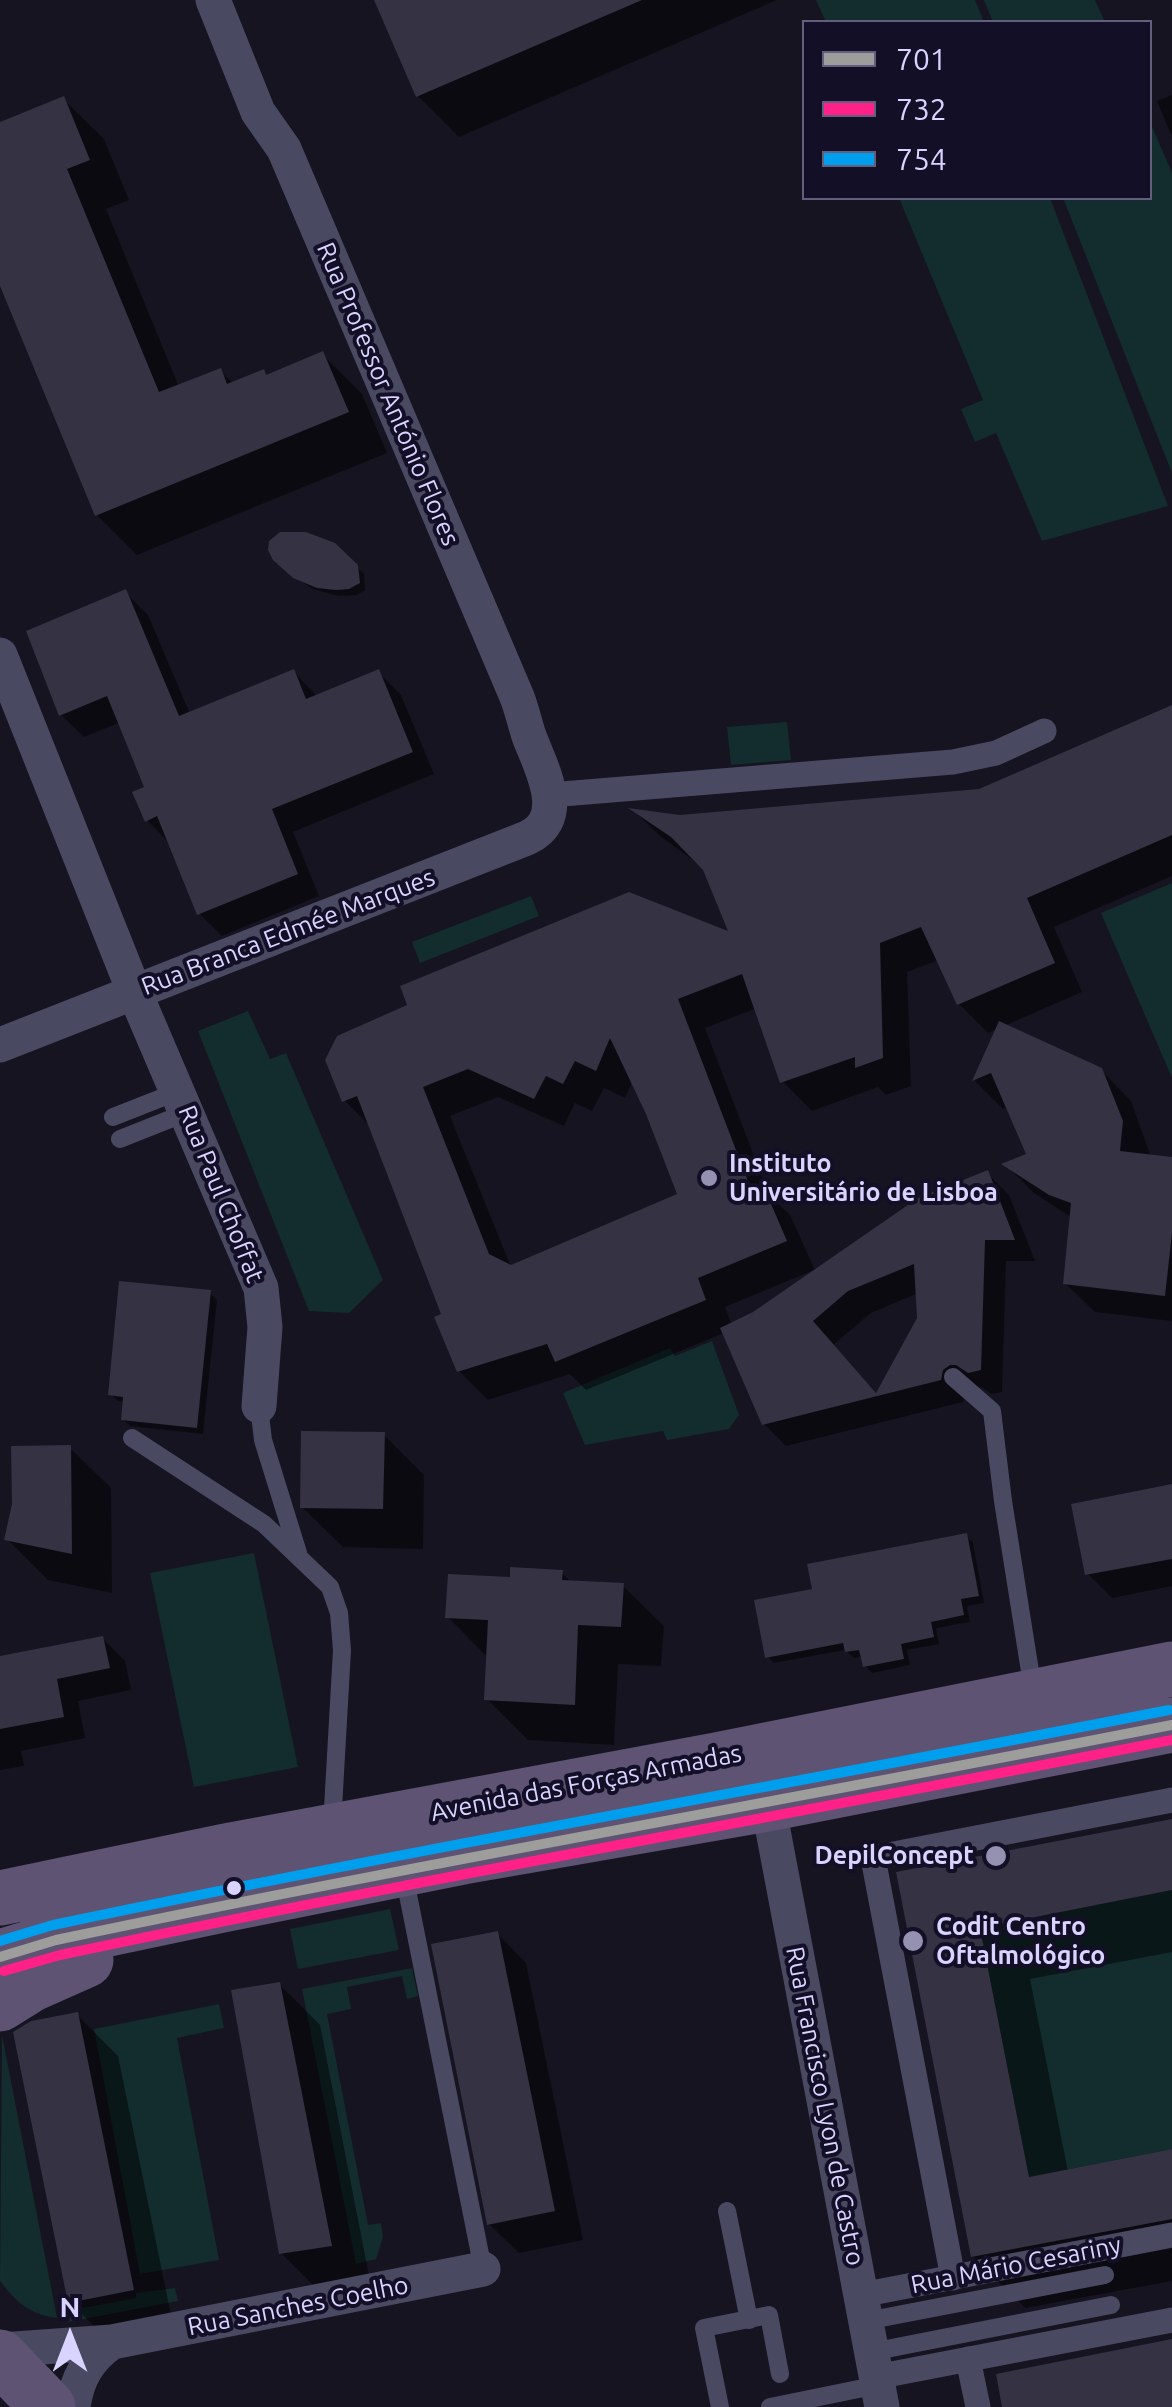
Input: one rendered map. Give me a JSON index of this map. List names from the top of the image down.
{
  "streets": {
    "main road": ["Avenida das Forças Armadas"],
    "street": [
      "Rua Professor António Flores",
      "Rua Branca Edmée Marques",
      "Rua Paul Choffat",
      "Rua Francisco Lyon de Castro",
      "Rua Mário Cesariny",
      "Rua Sanches Coelho"
    ]
  },
  "crossings": [
    ["Rua Professor António Flores", "Rua Branca Edmée Marques"],
    ["Rua Branca Edmée Marques", "Rua Paul Choffat"],
    ["Avenida das Forças Armadas", "Rua Francisco Lyon de Castro"],
    ["Rua Francisco Lyon de Castro", "Rua Mário Cesariny"]
  ],
  "places": ["Instituto Universitário de Lisboa", "DepilConcept", "Codit Centro Oftalmológico"],
  "lines": ["transit line 754", "transit line 701", "transit line 732"],
  "legend": ["701", "732", "754"],
  "north": "top"
}
